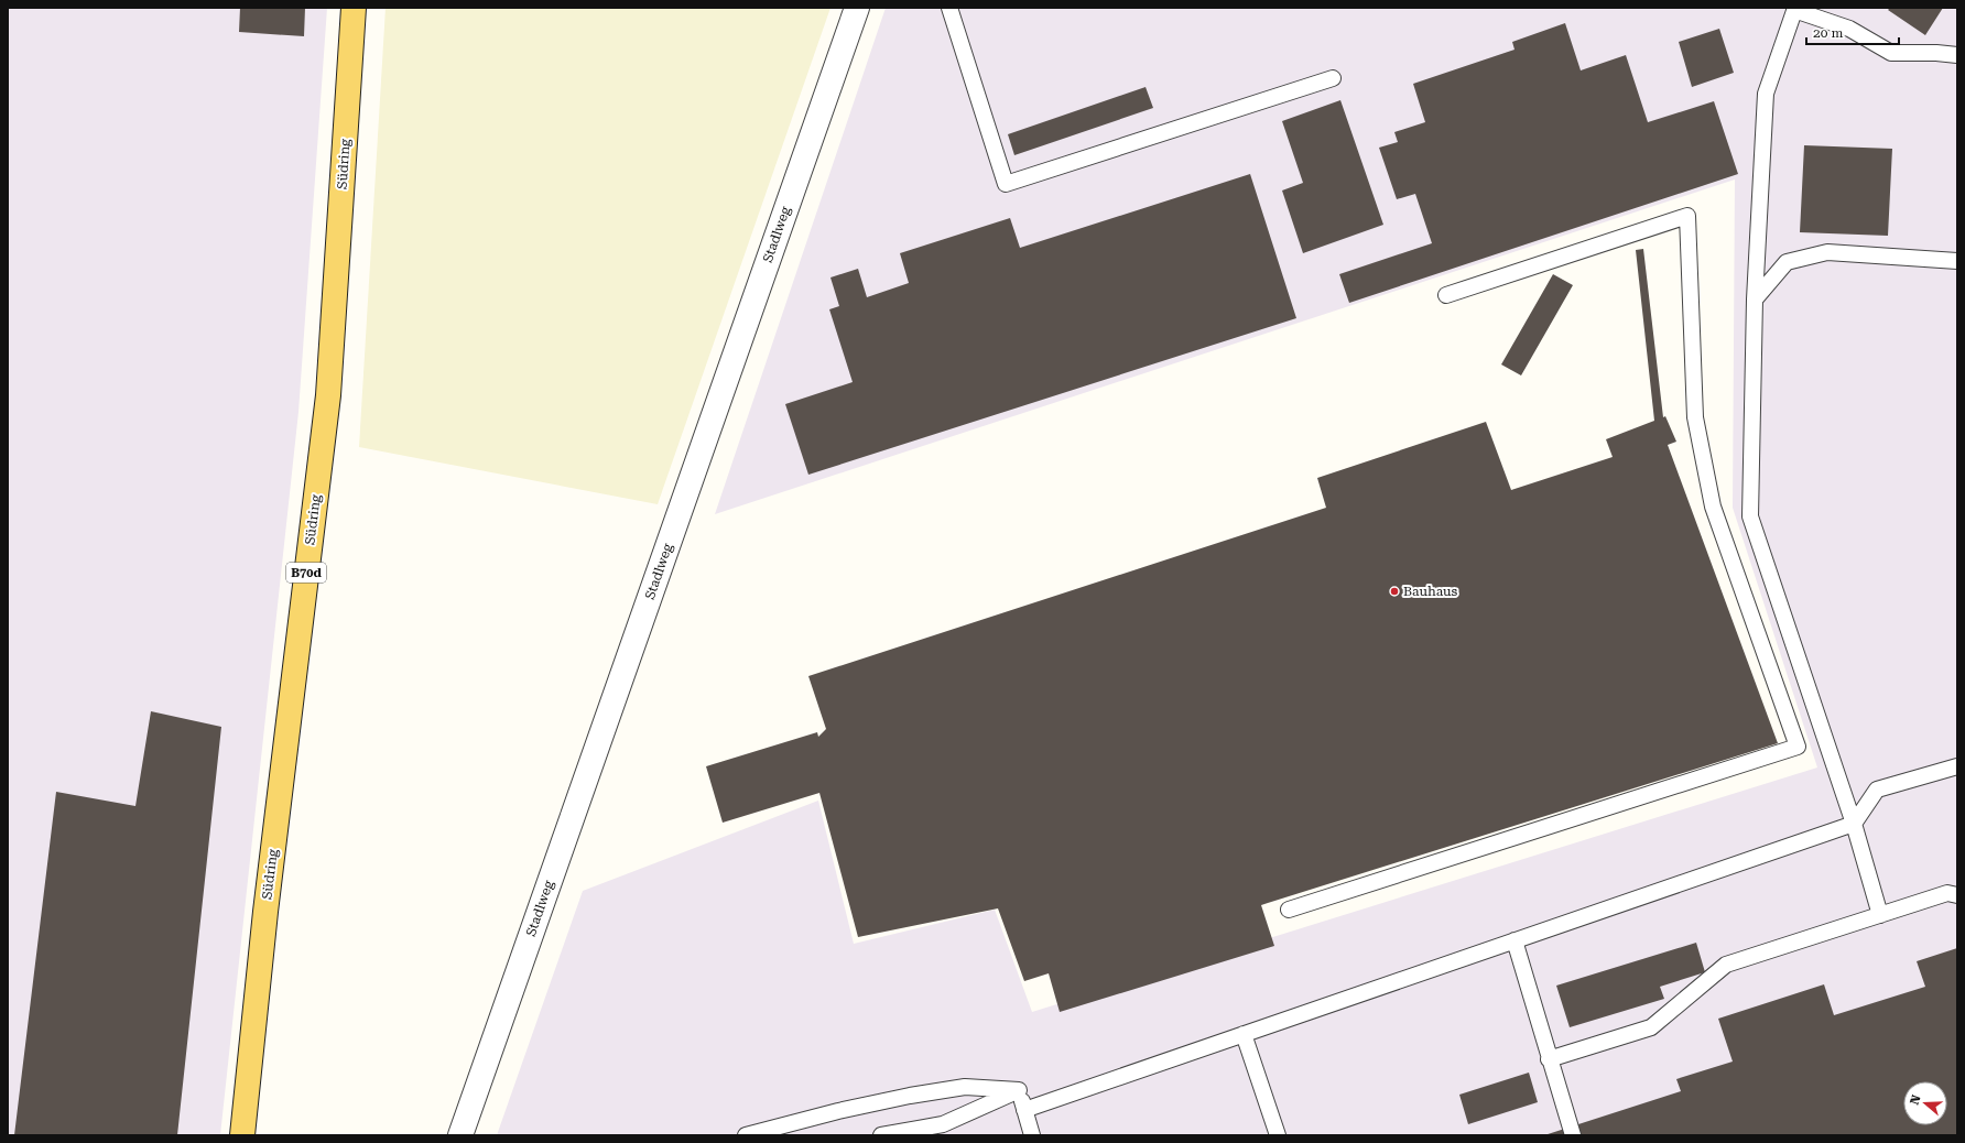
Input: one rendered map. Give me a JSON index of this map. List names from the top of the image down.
{
  "streets": {
    "main road": ["Südring", "B70d"],
    "street": ["Stadlweg"]
  },
  "places": ["Bauhaus"],
  "scale_bar": "20 m",
  "north": "left"
}
